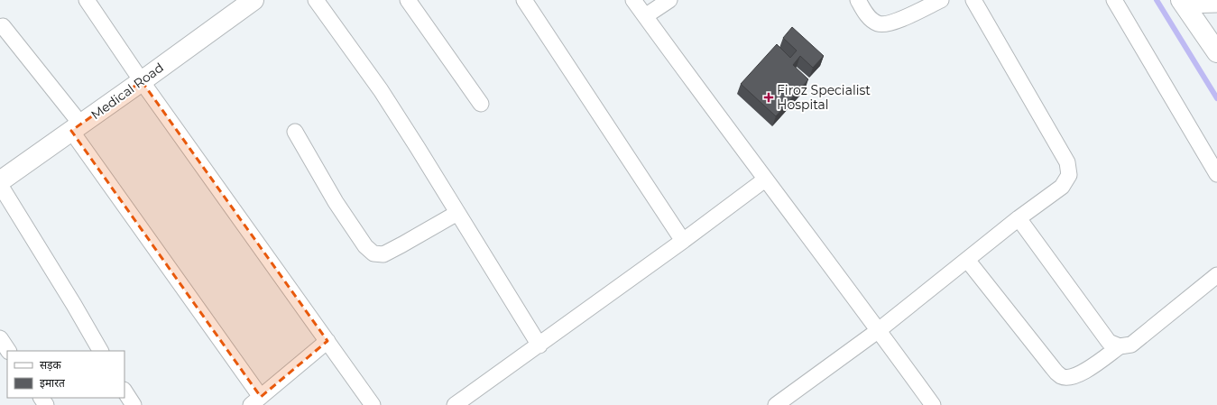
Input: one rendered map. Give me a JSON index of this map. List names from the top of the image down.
{
  "streets": {
    "street": ["Medical Road"]
  },
  "places": {
    "health": ["Firoz Specialist Hospital"]
  },
  "legend": ["सड़क", "इमारत"]
}
